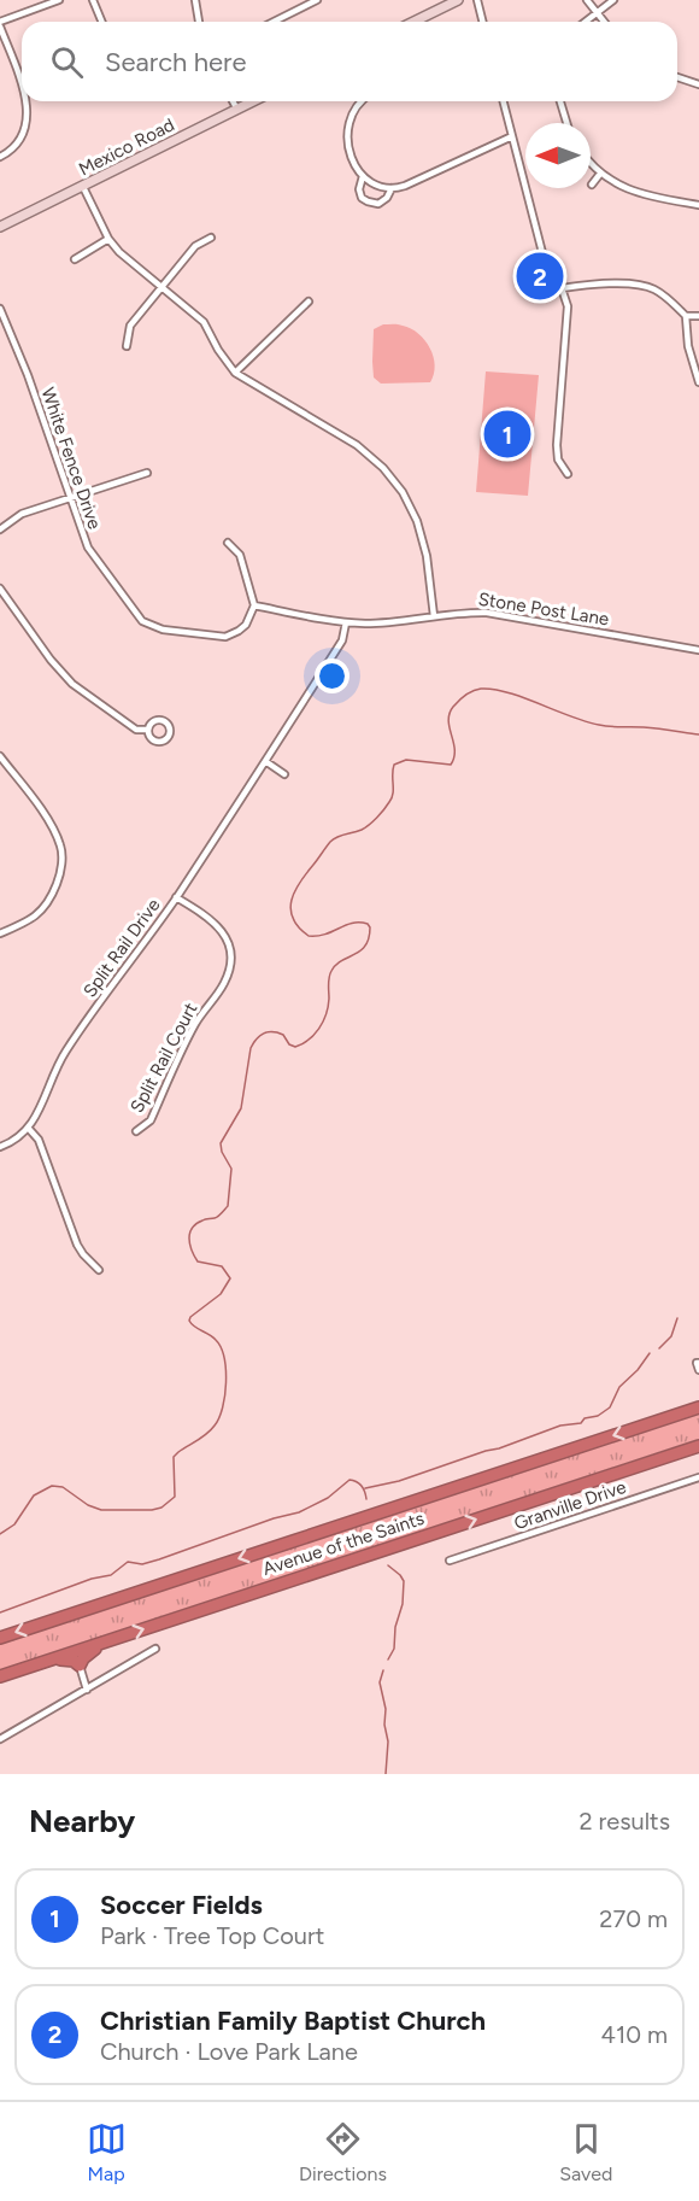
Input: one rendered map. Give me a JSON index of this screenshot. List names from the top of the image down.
{
  "streets": {
    "highway": ["Avenue of the Saints"],
    "street": [
      "Mexico Road",
      "White Fence Drive",
      "Stone Post Lane",
      "Split Rail Drive",
      "Split Rail Court",
      "Granville Drive"
    ]
  },
  "crossings": [
    ["White Fence Drive", "Stone Post Lane"],
    ["Stone Post Lane", "Split Rail Drive"],
    ["Split Rail Drive", "Split Rail Court"]
  ],
  "north": "left",
  "page": {
    "search": "Search here",
    "pins": ["2", "1"],
    "heading": ["Nearby", "2 results"],
    "list": [
      {
        "mark": "1",
        "name": "Soccer Fields",
        "note": "Park · Tree Top Court",
        "value": "270 m"
      },
      {
        "mark": "2",
        "name": "Christian Family Baptist Church",
        "note": "Church · Love Park Lane",
        "value": "410 m"
      }
    ],
    "nav": ["Map", "Directions", "Saved"]
  }
}
